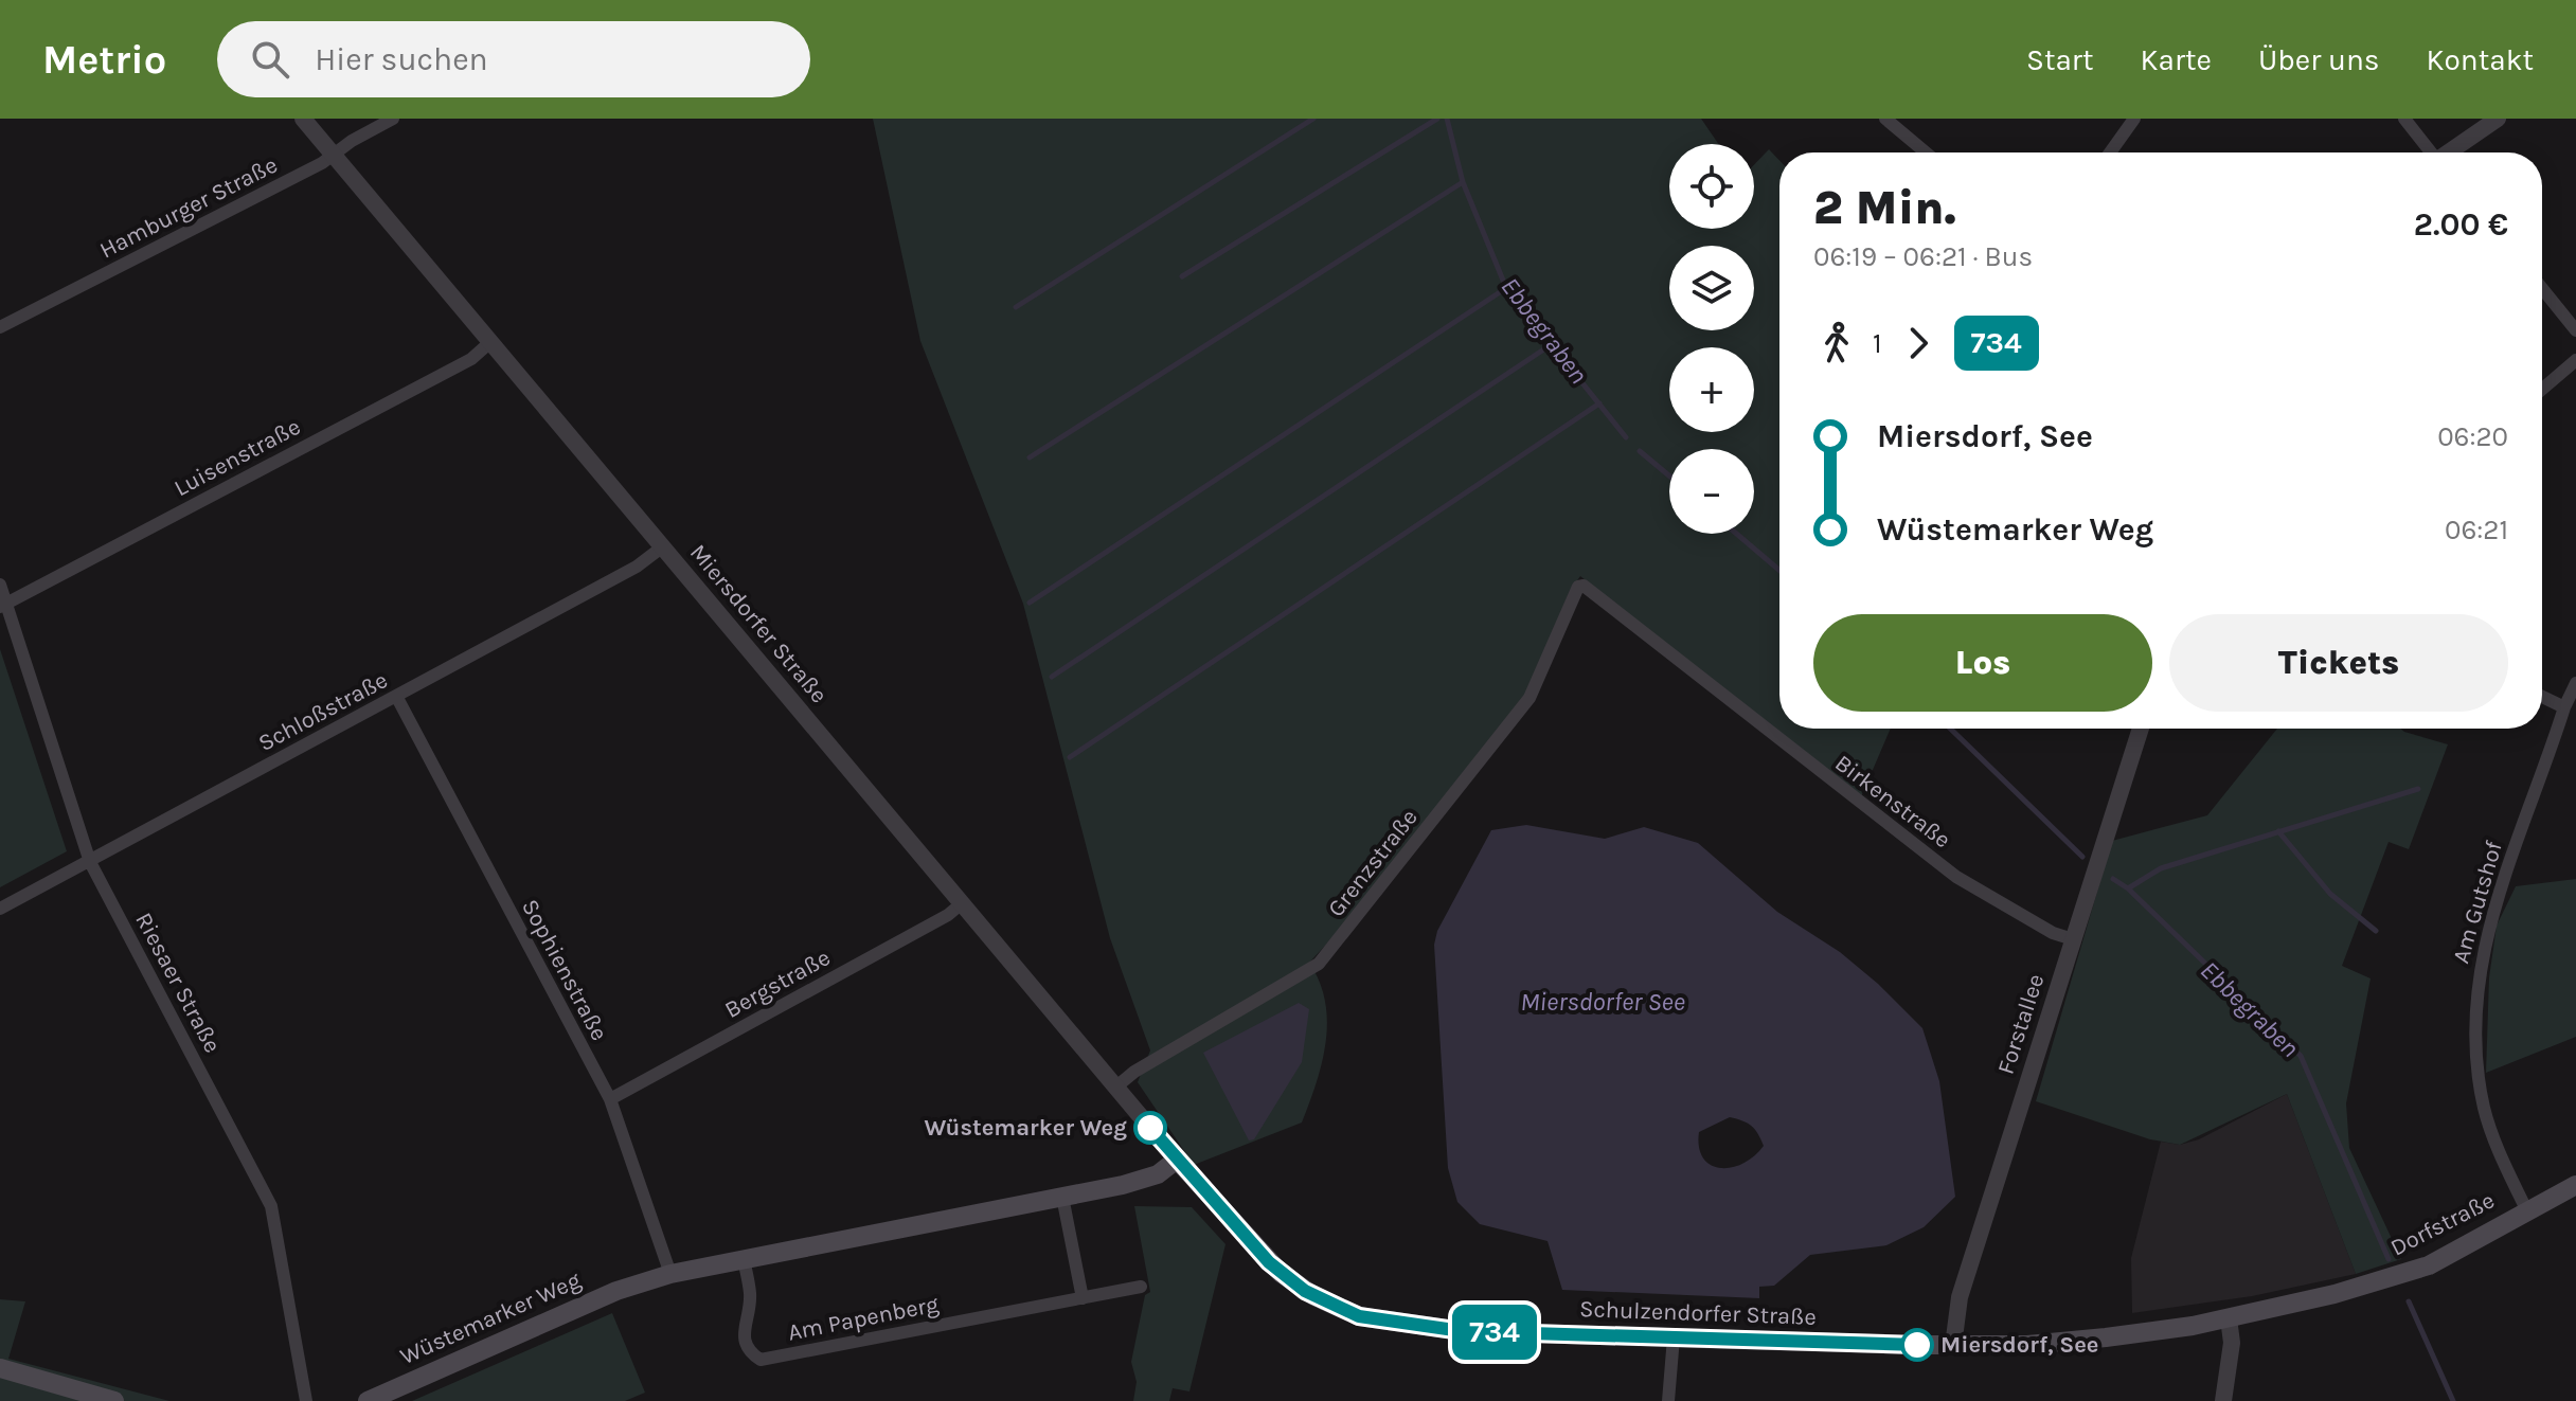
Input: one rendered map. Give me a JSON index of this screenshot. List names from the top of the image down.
{
  "streets": {
    "main road": ["Dorfstraße", "Schulzendorfer Straße", "Wüstemarker Weg"],
    "street": [
      "Hamburger Straße",
      "Luisenstraße",
      "Miersdorfer Straße",
      "Schloßstraße",
      "Birkenstraße",
      "Grenzstraße",
      "Am Gutshof",
      "Sophienstraße",
      "Riesaer Straße",
      "Bergstraße",
      "Forstallee",
      "Am Papenberg"
    ]
  },
  "crossings": [
    ["Hamburger Straße", "Miersdorfer Straße"],
    ["Luisenstraße", "Miersdorfer Straße"],
    ["Luisenstraße", "Riesaer Straße"],
    ["Miersdorfer Straße", "Schloßstraße"],
    ["Miersdorfer Straße", "Grenzstraße"],
    ["Miersdorfer Straße", "Bergstraße"],
    ["Miersdorfer Straße", "Schulzendorfer Straße"],
    ["Miersdorfer Straße", "Wüstemarker Weg"],
    ["Schloßstraße", "Sophienstraße"],
    ["Schloßstraße", "Riesaer Straße"],
    ["Birkenstraße", "Grenzstraße"],
    ["Birkenstraße", "Forstallee"],
    ["Am Gutshof", "Dorfstraße"],
    ["Sophienstraße", "Bergstraße"],
    ["Sophienstraße", "Wüstemarker Weg"],
    ["Forstallee", "Schulzendorfer Straße"],
    ["Dorfstraße", "Schulzendorfer Straße"],
    ["Schulzendorfer Straße", "Wüstemarker Weg"],
    ["Wüstemarker Weg", "Am Papenberg"]
  ],
  "water": ["Ebbegraben", "Miersdorfer See"],
  "places": ["Wüstemarker Weg", "Miersdorf, See"],
  "lines": ["bus line 734"],
  "page": {
    "header": "Metrio",
    "search": "Hier suchen",
    "nav": [
      "Start",
      "Karte",
      "Über uns",
      "Kontakt"
    ],
    "on_map": "734",
    "map_buttons": ["+", "−"],
    "heading": ["2 Min.", "06:19 – 06:21 · Bus", "2.00 €"],
    "legs": ["1", "734"],
    "list": [
      {
        "name": "Miersdorf, See",
        "value": "06:20"
      },
      {
        "name": "Wüstemarker Weg",
        "value": "06:21"
      }
    ],
    "buttons": ["Los", "Tickets"]
  }
}
